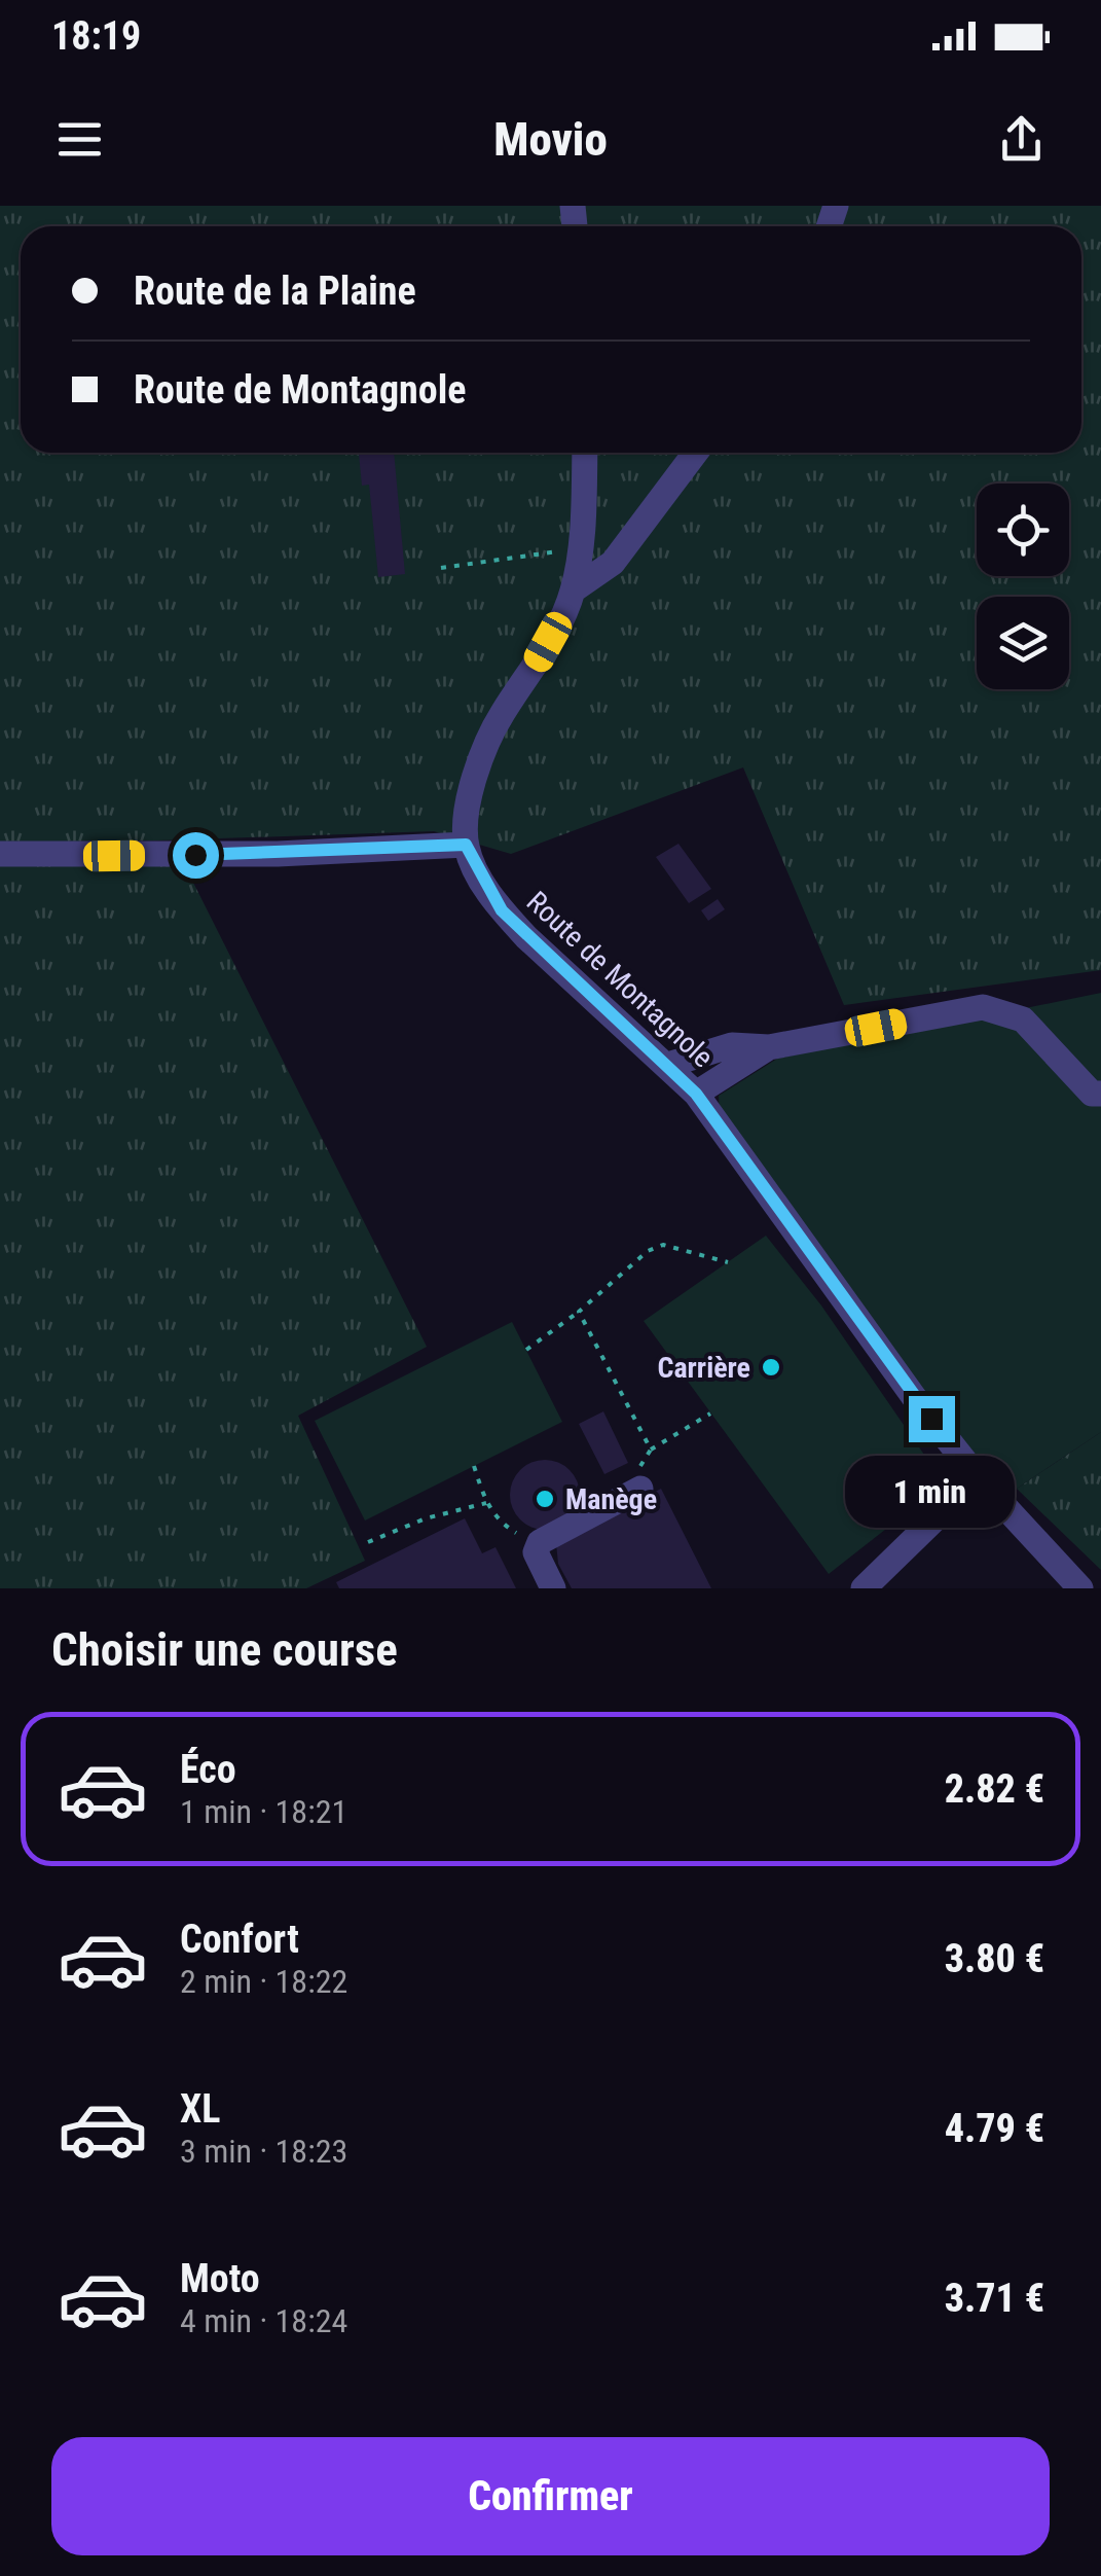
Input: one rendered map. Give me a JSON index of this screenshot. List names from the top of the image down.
{
  "streets": {
    "street": ["Route de Montagnole"]
  },
  "places": ["Carrière", "Manège"],
  "page": {
    "status": "18:19",
    "header": "Movio",
    "banner": ["Route de la Plaine", "Route de Montagnole"],
    "bubble": "1 min",
    "heading": "Choisir une course",
    "list": [
      {
        "name": "Éco",
        "note": "1 min · 18:21",
        "value": "2.82 €"
      },
      {
        "name": "Confort",
        "note": "2 min · 18:22",
        "value": "3.80 €"
      },
      {
        "name": "XL",
        "note": "3 min · 18:23",
        "value": "4.79 €"
      },
      {
        "name": "Moto",
        "note": "4 min · 18:24",
        "value": "3.71 €"
      }
    ],
    "buttons": "Confirmer"
  }
}
